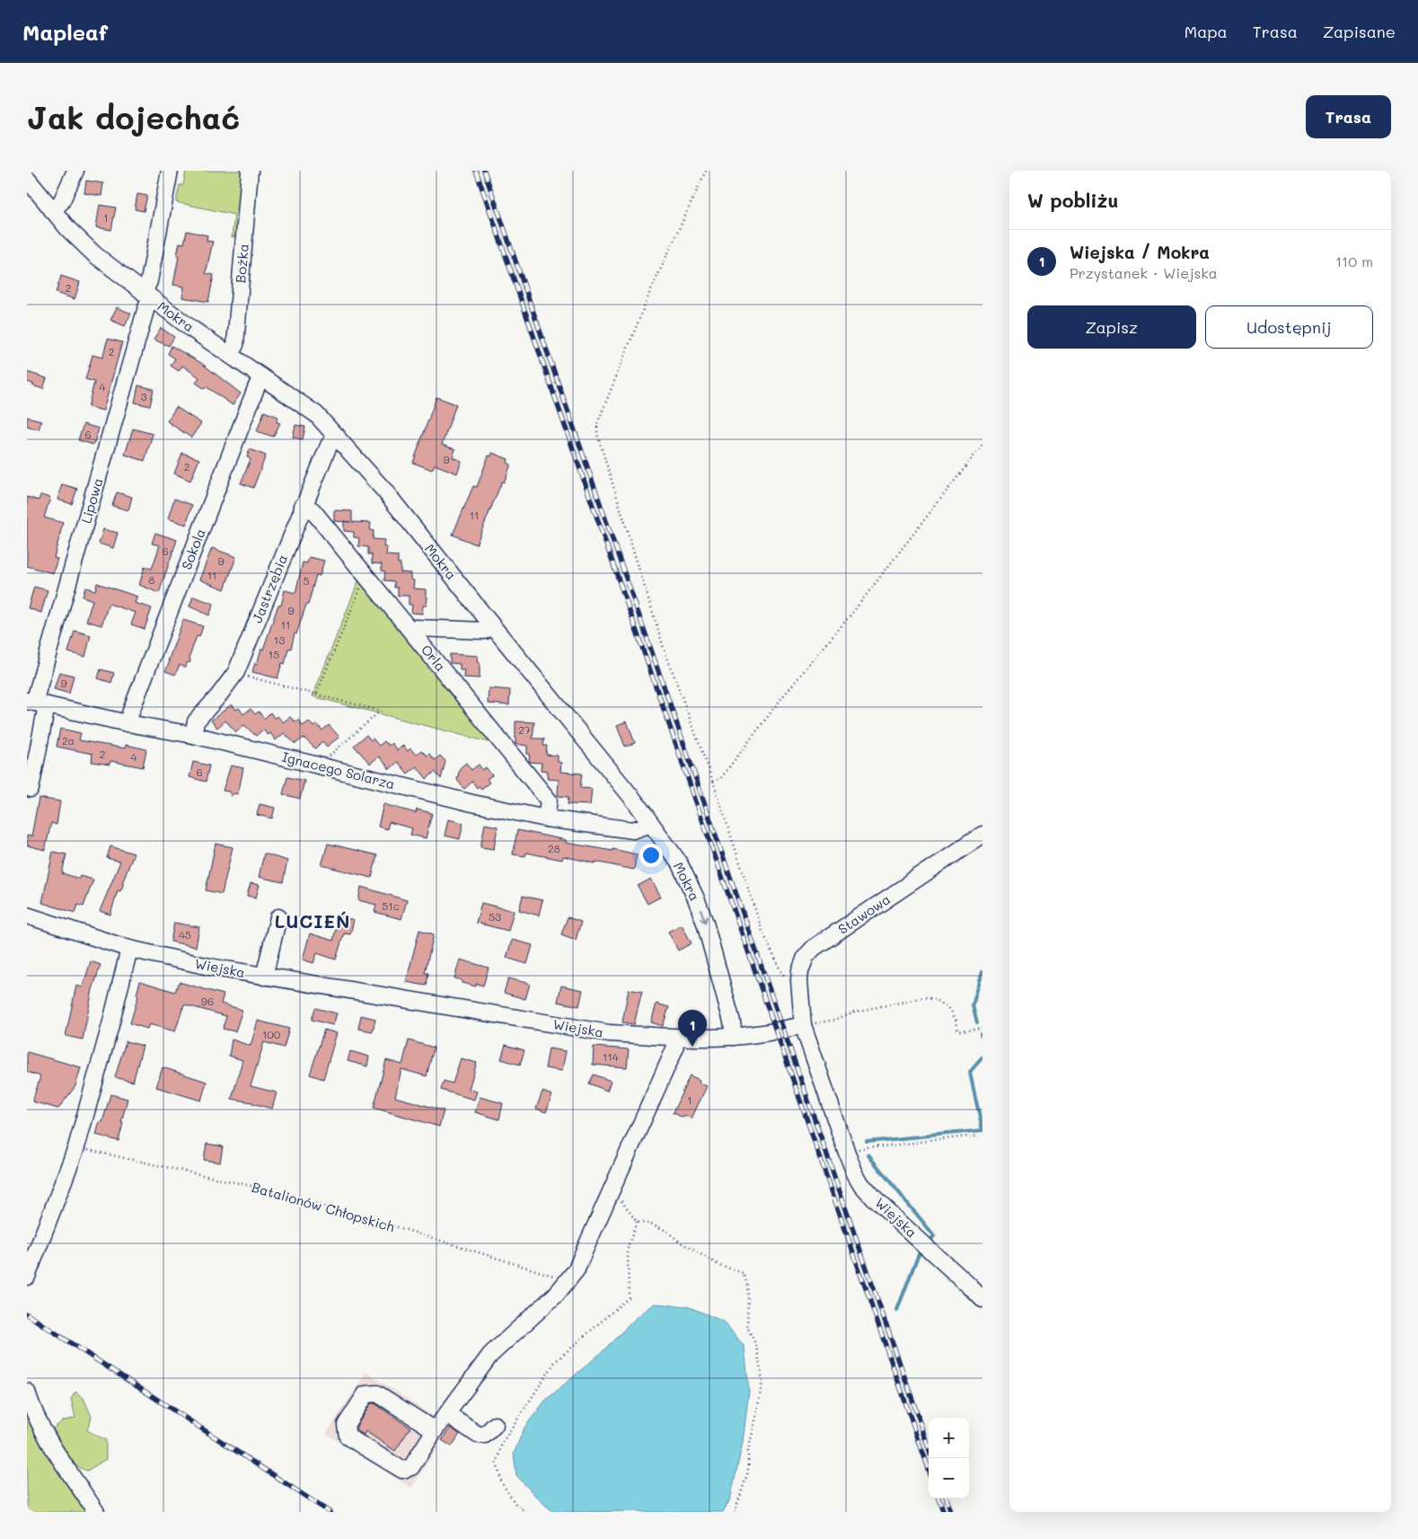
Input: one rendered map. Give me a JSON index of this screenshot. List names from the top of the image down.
{
  "streets": {
    "street": [
      "Bożka",
      "Mokra",
      "Lipowa",
      "Sokola",
      "Jastrzębia",
      "Orla",
      "Ignacego Solarza",
      "Stawowa",
      "Wiejska"
    ],
    "path": ["Batalionów Chłopskich"]
  },
  "crossings": [
    ["Bożka", "Mokra"],
    ["Mokra", "Lipowa"],
    ["Mokra", "Sokola"],
    ["Mokra", "Jastrzębia"],
    ["Mokra", "Ignacego Solarza"],
    ["Mokra", "Wiejska"],
    ["Lipowa", "Ignacego Solarza"],
    ["Sokola", "Ignacego Solarza"],
    ["Jastrzębia", "Orla"],
    ["Jastrzębia", "Ignacego Solarza"],
    ["Orla", "Ignacego Solarza"],
    ["Stawowa", "Wiejska"]
  ],
  "districts": ["LUCIEŃ"],
  "house_numbers": [
    "1",
    "2",
    "2",
    "4",
    "3",
    "6",
    "9",
    "2",
    "11",
    "6",
    "9",
    "11",
    "8",
    "5",
    "9",
    "11",
    "13",
    "15",
    "9",
    "27",
    "2a",
    "2",
    "4",
    "6",
    "28",
    "51c",
    "53",
    "45",
    "96",
    "100",
    "114",
    "1"
  ],
  "page": {
    "header": "Mapleaf",
    "nav": ["Mapa", "Trasa", "Zapisane"],
    "buttons": [
      "Trasa",
      ["Zapisz", "Udostępnij"]
    ],
    "title": "Jak dojechać",
    "heading": "W pobliżu",
    "list": [
      {
        "mark": "1",
        "name": "Wiejska / Mokra",
        "note": "Przystanek · Wiejska",
        "value": "110 m"
      }
    ],
    "pins": "1",
    "map_buttons": ["+", "−"]
  }
}
